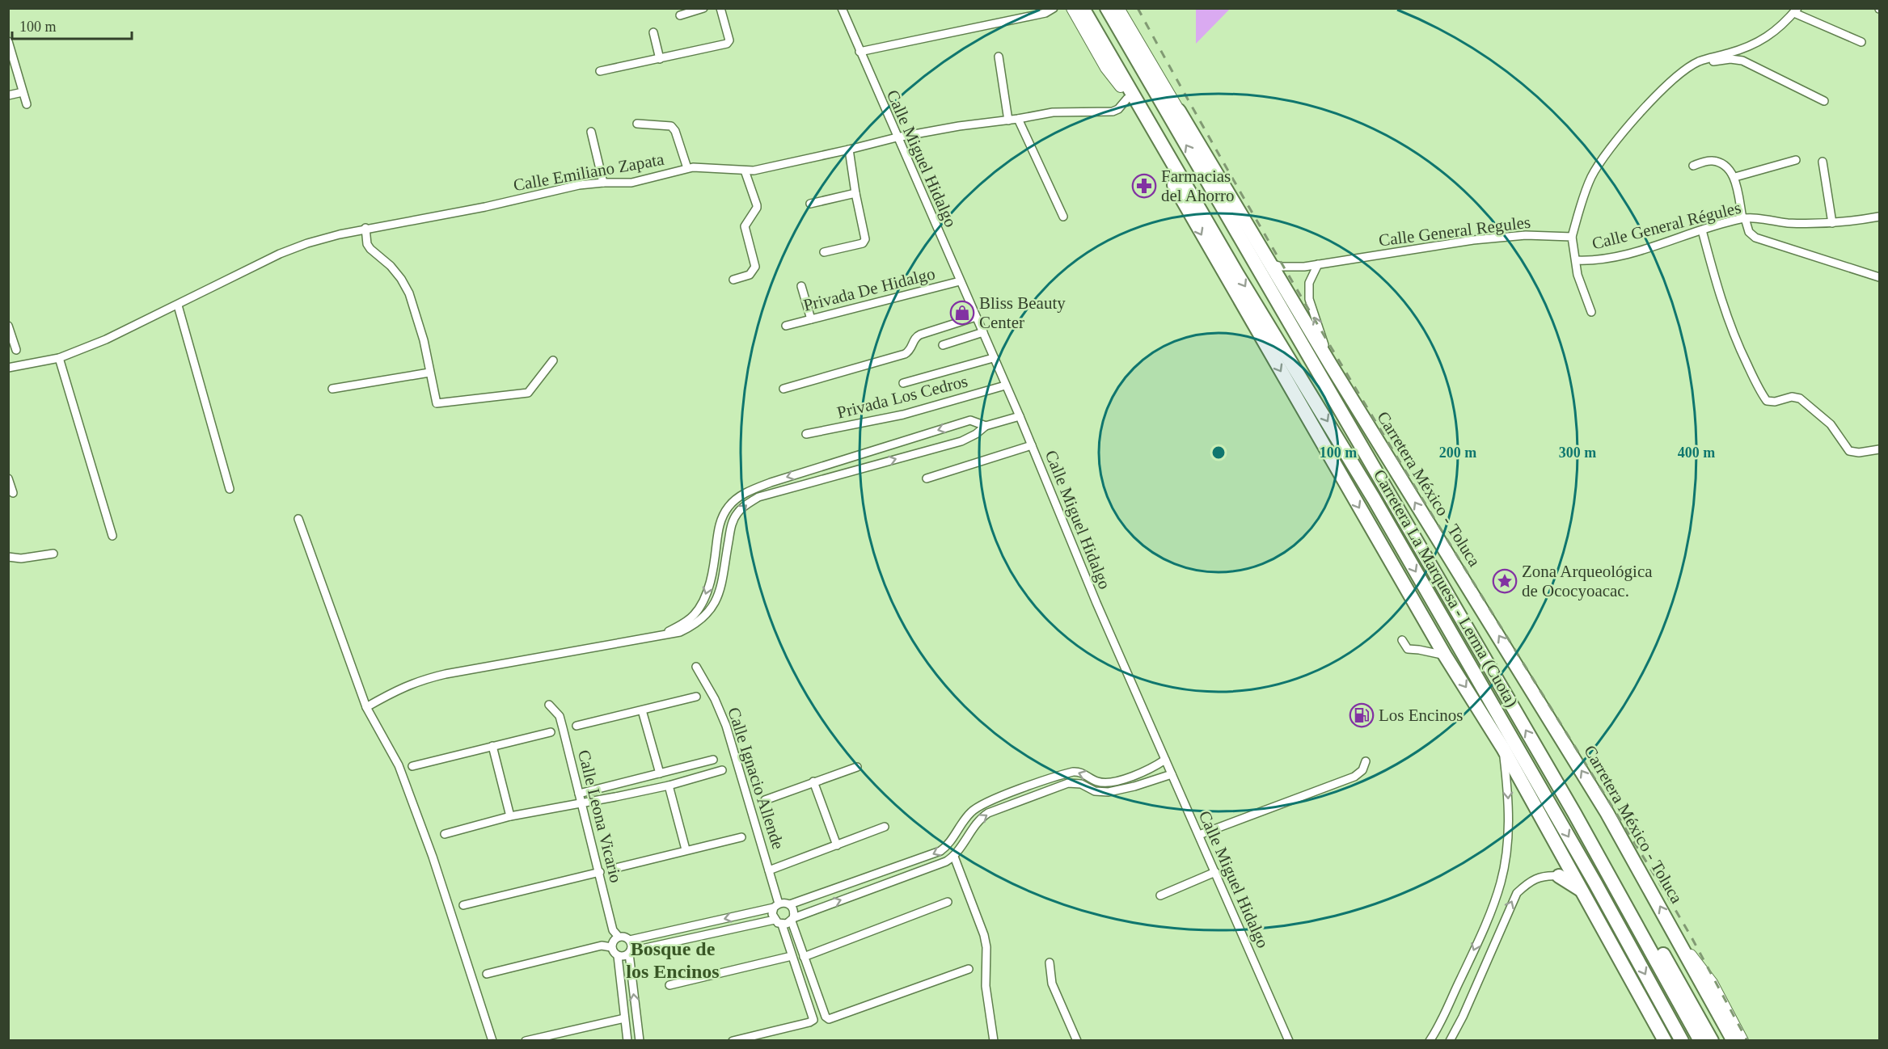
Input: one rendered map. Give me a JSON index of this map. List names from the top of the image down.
{
  "streets": {
    "highway": ["Carretera México - Toluca", "Carretera La Marquesa - Lerma (Cuota)"],
    "street": [
      "Calle Miguel Hidalgo",
      "Calle Emiliano Zapata",
      "Calle General Régules",
      "Calle General Regules",
      "Privada De Hidalgo",
      "Privada Los Cedros",
      "Calle Ignacio Allende",
      "Calle Leona Vicario"
    ]
  },
  "crossings": [
    ["Calle Miguel Hidalgo", "Calle Emiliano Zapata"],
    ["Calle Miguel Hidalgo", "Privada De Hidalgo"],
    ["Calle Miguel Hidalgo", "Privada Los Cedros"],
    ["Calle General Regules", "Carretera México - Toluca"]
  ],
  "one_way": ["Carretera México - Toluca"],
  "districts": ["Bosque de los Encinos"],
  "places": {
    "pharmacy": ["Farmacias del Ahorro"],
    "shop": ["Bliss Beauty Center"],
    "place": ["Zona Arqueológica de Ococyoacac."],
    "fuel station": ["Los Encinos"]
  },
  "scale_bar": "100 m",
  "rings": [
    "100 m",
    "200 m",
    "300 m",
    "400 m"
  ]
}
